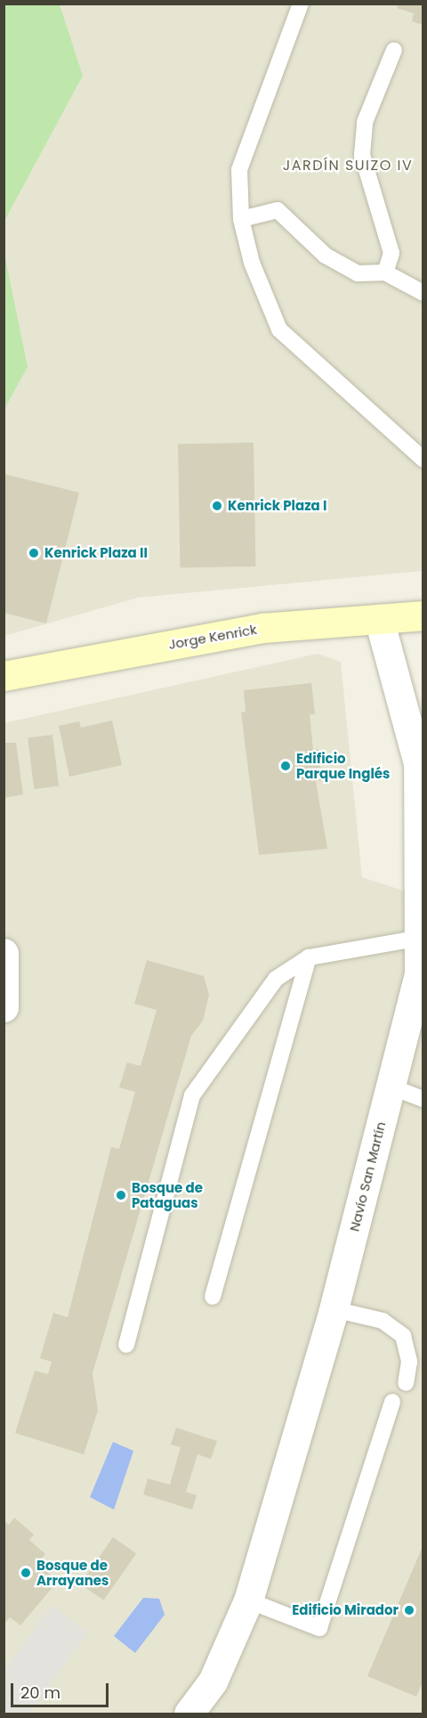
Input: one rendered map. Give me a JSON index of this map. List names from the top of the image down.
{
  "streets": {
    "main road": ["Jorge Kenrick"],
    "street": ["Navío San Martín"]
  },
  "crossings": [
    ["Jorge Kenrick", "Navío San Martín"]
  ],
  "districts": ["JARDÍN SUIZO IV"],
  "places": [
    "Kenrick Plaza I",
    "Kenrick Plaza II",
    "Edificio Parque Inglés",
    "Bosque de Pataguas",
    "Bosque de Arrayanes",
    "Edificio Mirador"
  ],
  "scale_bar": "20 m"
}
